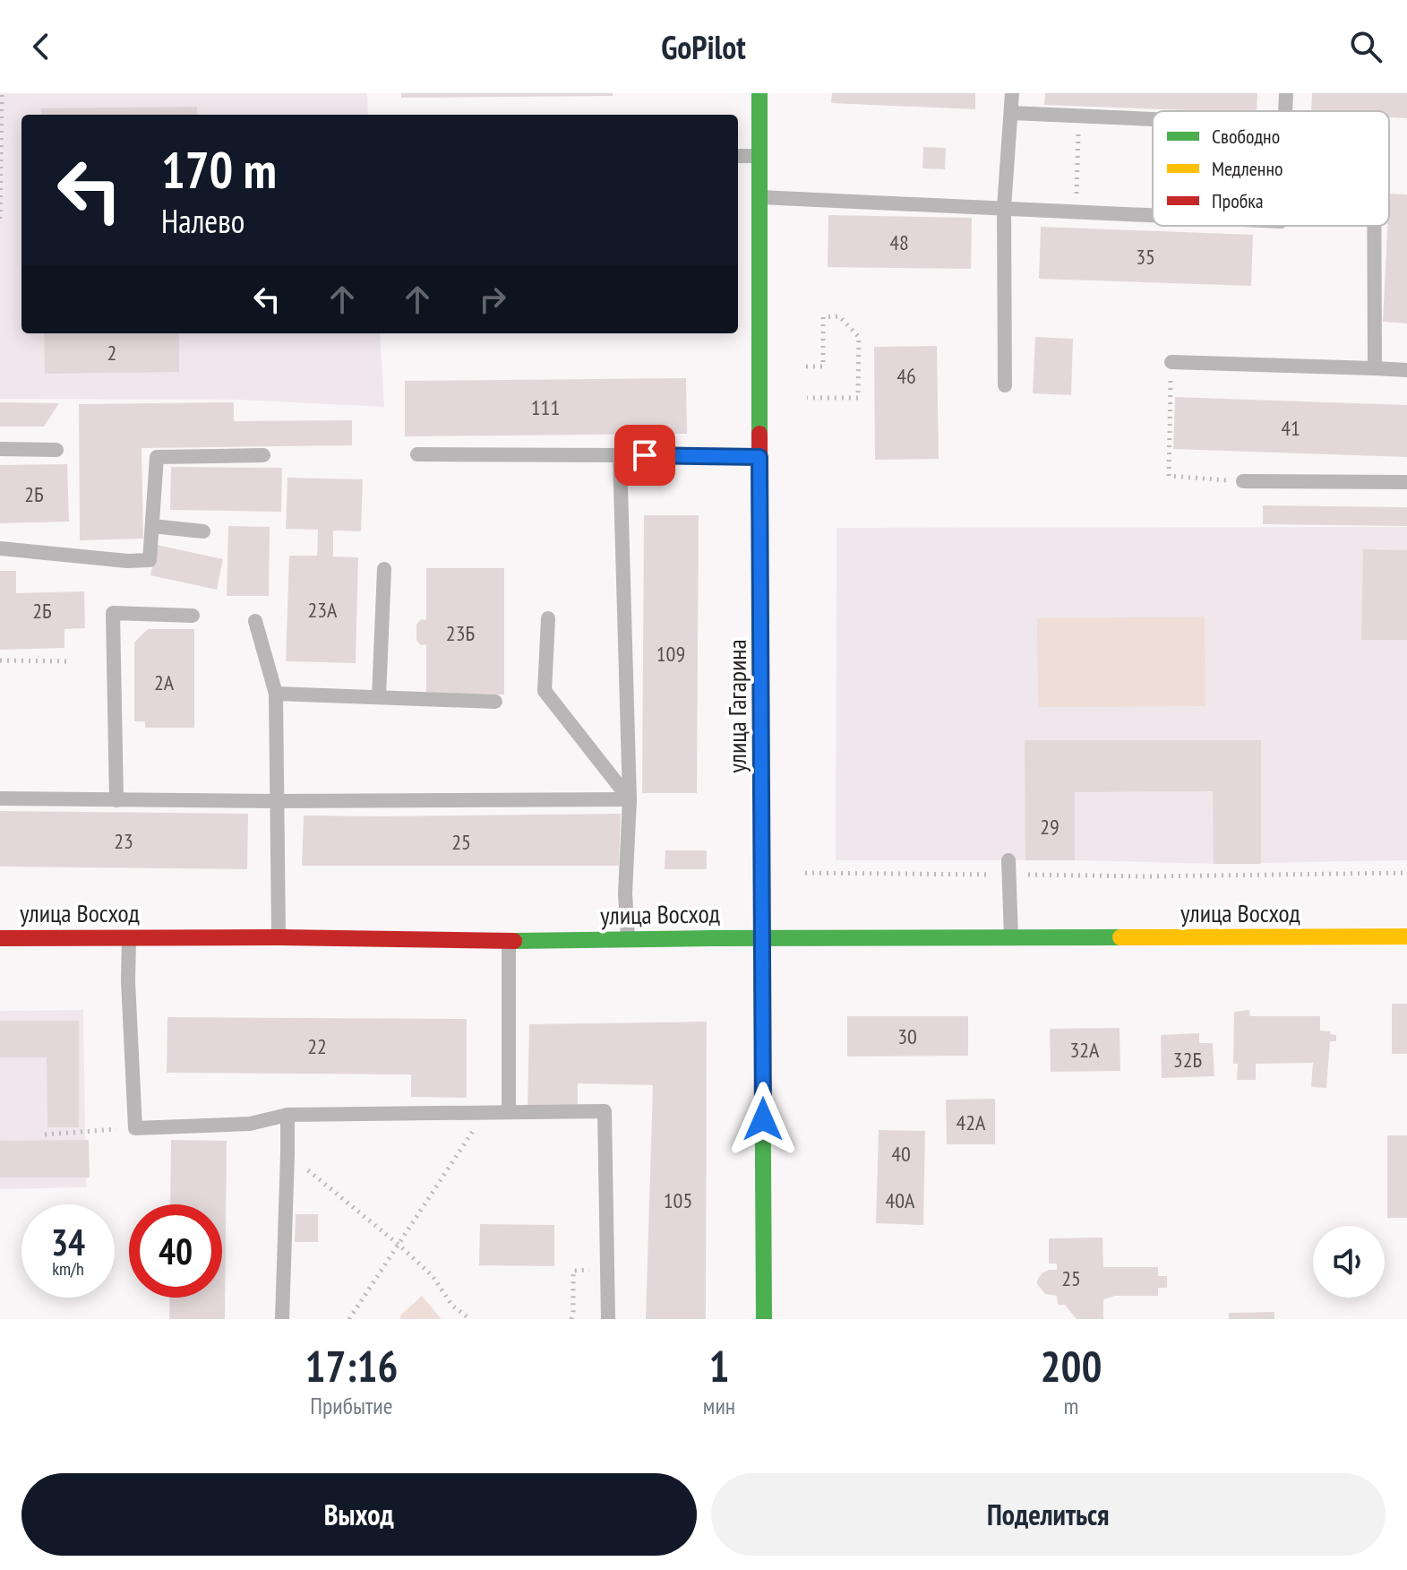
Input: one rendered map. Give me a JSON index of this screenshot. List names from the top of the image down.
{
  "streets": {
    "street": ["улица Гагарина", "улица Восход"]
  },
  "crossings": [
    ["улица Гагарина", "улица Восход"]
  ],
  "house_numbers": [
    "48",
    "35",
    "2",
    "46",
    "111",
    "41",
    "2Б",
    "23А",
    "2Б",
    "23Б",
    "109",
    "2А",
    "29",
    "23",
    "25",
    "30",
    "22",
    "32А",
    "32Б",
    "42А",
    "40",
    "105",
    "40А",
    "25"
  ],
  "legend": ["Свободно", "Медленно", "Пробка"],
  "page": {
    "header": "GoPilot",
    "turn": ["170 m", "Налево"],
    "speed": "34 km/h",
    "limit": "40",
    "eta": [
      "17:16",
      "Прибытие",
      "1",
      "мин",
      "200",
      "m"
    ],
    "buttons": ["Выход", "Поделиться"]
  }
}
